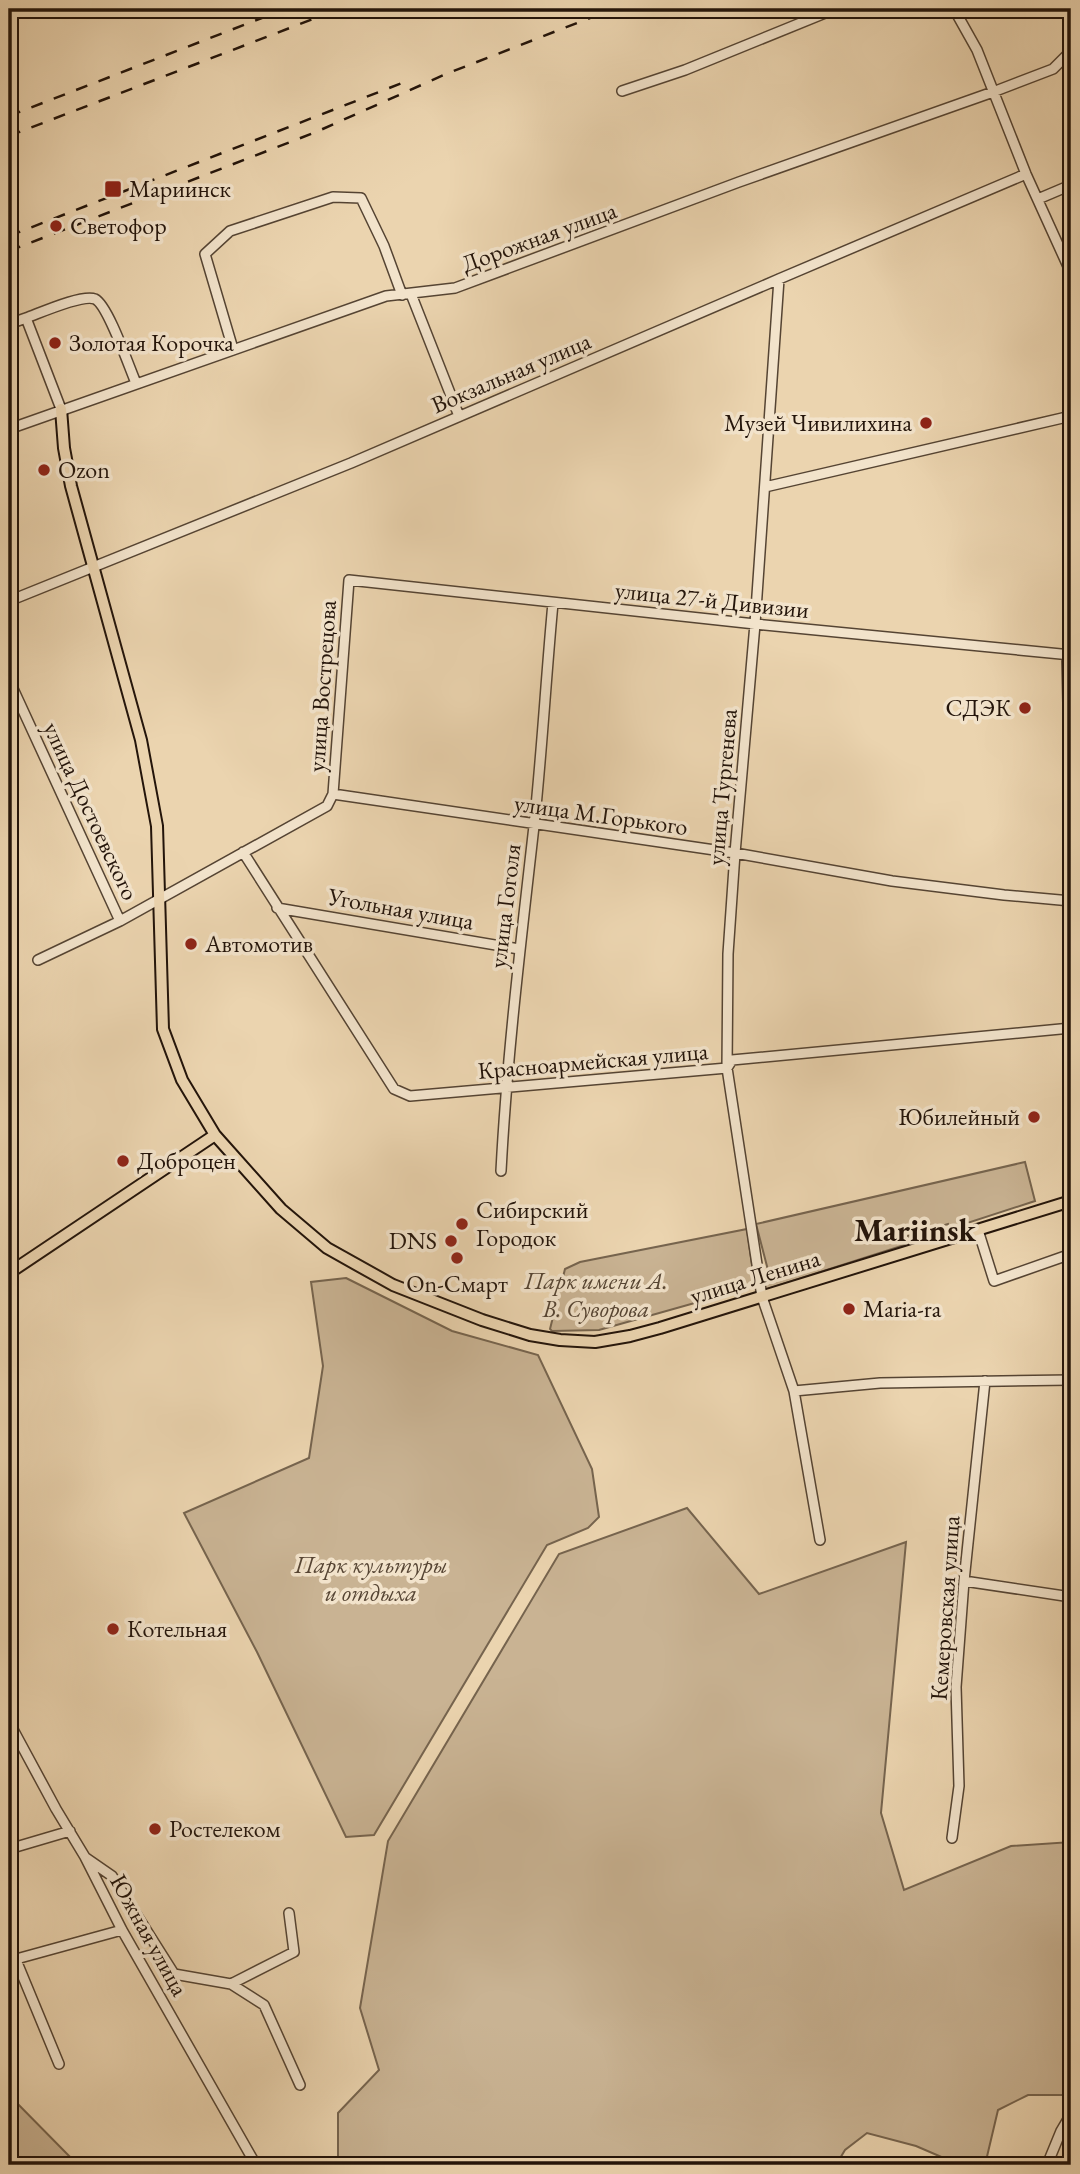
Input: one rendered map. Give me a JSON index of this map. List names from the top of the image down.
{
  "streets": {
    "main road": ["улица Ленина"],
    "street": [
      "Дорожная улица",
      "Вокзальная улица",
      "улица 27-й Дивизии",
      "улица Вострецова",
      "улица Тургенева",
      "улица Достоевского",
      "улица М.Горького",
      "улица Гоголя",
      "Угольная улица",
      "Красноармейская улица",
      "Кемеровская улица",
      "Южная улица"
    ]
  },
  "crossings": [
    ["Дорожная улица", "улица Ленина"],
    ["Вокзальная улица", "улица Тургенева"],
    ["Вокзальная улица", "улица Ленина"],
    ["улица 27-й Дивизии", "улица Вострецова"],
    ["улица 27-й Дивизии", "улица Тургенева"],
    ["улица 27-й Дивизии", "улица Гоголя"],
    ["улица Вострецова", "улица М.Горького"],
    ["улица Тургенева", "улица М.Горького"],
    ["улица Тургенева", "Красноармейская улица"],
    ["улица Тургенева", "улица Ленина"],
    ["улица М.Горького", "улица Гоголя"],
    ["улица Гоголя", "Угольная улица"],
    ["улица Гоголя", "Красноармейская улица"],
    ["Угольная улица", "Красноармейская улица"]
  ],
  "districts": ["Mariinsk"],
  "parks": ["Парк имени А. В. Суворова", "Парк культуры и отдыха"],
  "places": {
    "transit": ["Мариинск"],
    "other": [
      "Светофор",
      "Золотая Корочка",
      "Музей Чивилихина",
      "Ozon",
      "СДЭК",
      "Автомотив",
      "Юбилейный",
      "Доброцен",
      "Сибирский Городок",
      "DNS",
      "On-Смарт",
      "Maria-ra",
      "Котельная",
      "Ростелеком"
    ]
  }
}
